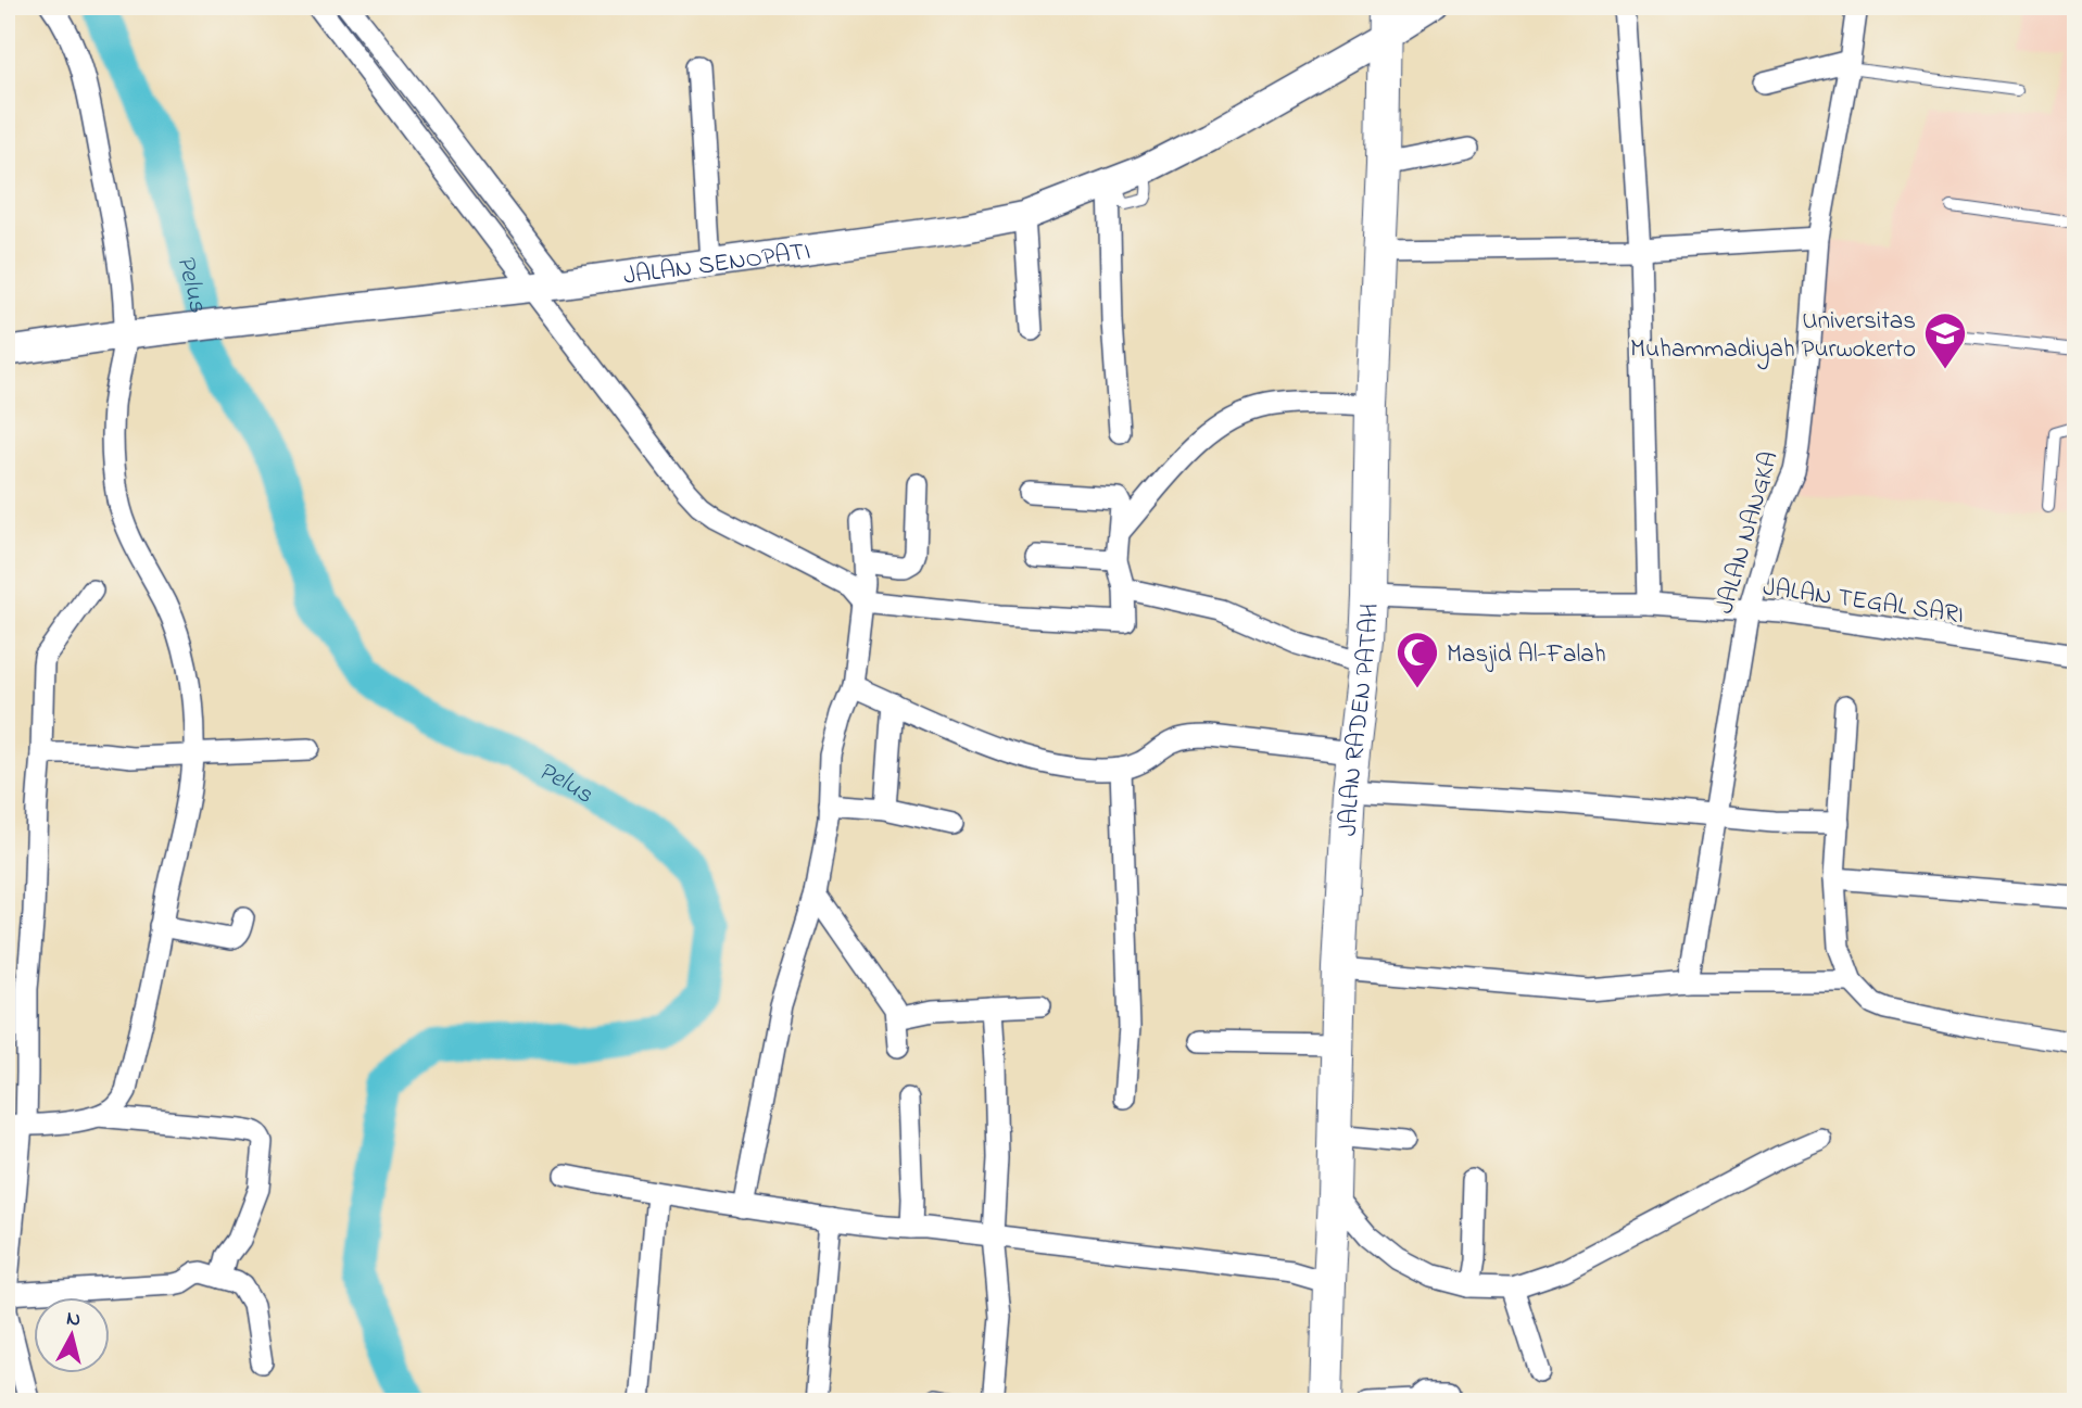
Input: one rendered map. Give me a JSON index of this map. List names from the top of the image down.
{
  "streets": {
    "main road": ["JALAN SENOPATI", "JALAN RADEN PATAH"],
    "street": ["JALAN NANGKA", "JALAN TEGAL SARI"]
  },
  "crossings": [
    ["JALAN SENOPATI", "JALAN RADEN PATAH"],
    ["JALAN NANGKA", "JALAN TEGAL SARI"],
    ["JALAN TEGAL SARI", "JALAN RADEN PATAH"]
  ],
  "water": ["Pelus"],
  "places": {
    "school or university": ["Universitas Muhammadiyah Purwokerto"],
    "mosque": ["Masjid Al-Falah"]
  },
  "north": "top"
}
